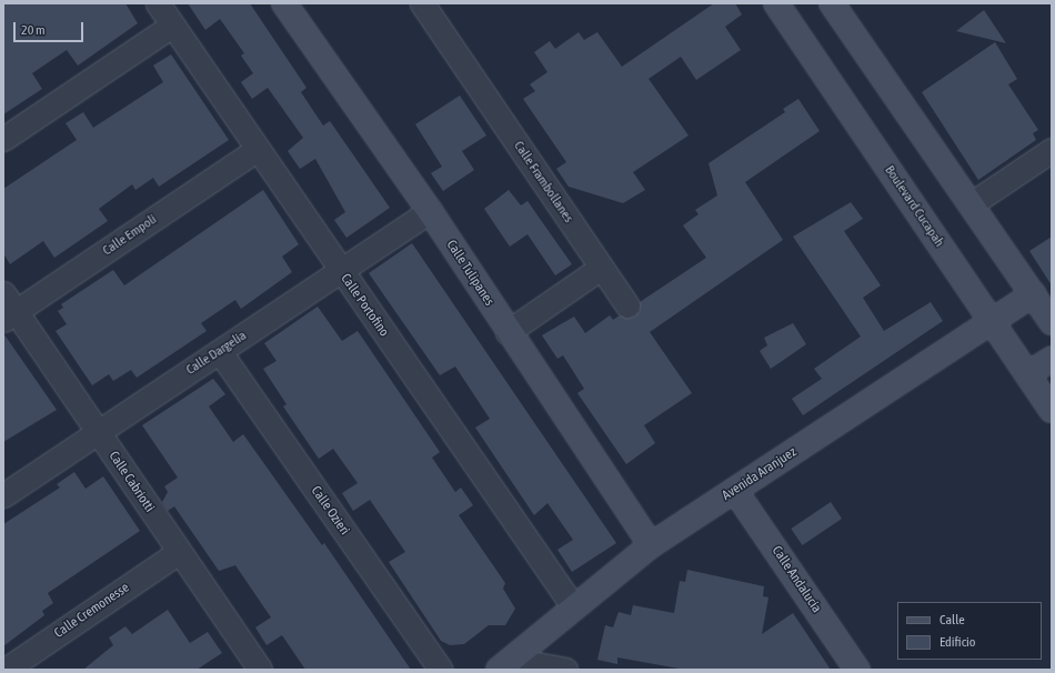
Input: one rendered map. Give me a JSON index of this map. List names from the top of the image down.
{
  "streets": {
    "street": [
      "Calle Frambollanes",
      "Boulevard Cucapah",
      "Calle Empoli",
      "Calle Tulipanes",
      "Calle Portofino",
      "Calle Dargelia",
      "Avenida Aranjuez",
      "Calle Cabriotti",
      "Calle Ozieri",
      "Calle Andalucía",
      "Calle Cremonesse"
    ]
  },
  "crossings": [
    ["Boulevard Cucapah", "Avenida Aranjuez"],
    ["Calle Empoli", "Calle Portofino"],
    ["Calle Empoli", "Calle Cabriotti"],
    ["Calle Tulipanes", "Calle Dargelia"],
    ["Calle Tulipanes", "Avenida Aranjuez"],
    ["Calle Portofino", "Calle Dargelia"],
    ["Calle Portofino", "Avenida Aranjuez"],
    ["Calle Dargelia", "Calle Cabriotti"],
    ["Calle Dargelia", "Calle Ozieri"],
    ["Avenida Aranjuez", "Calle Andalucía"],
    ["Calle Cabriotti", "Calle Cremonesse"]
  ],
  "legend": ["Calle", "Edificio"],
  "scale_bar": "20 m"
}
